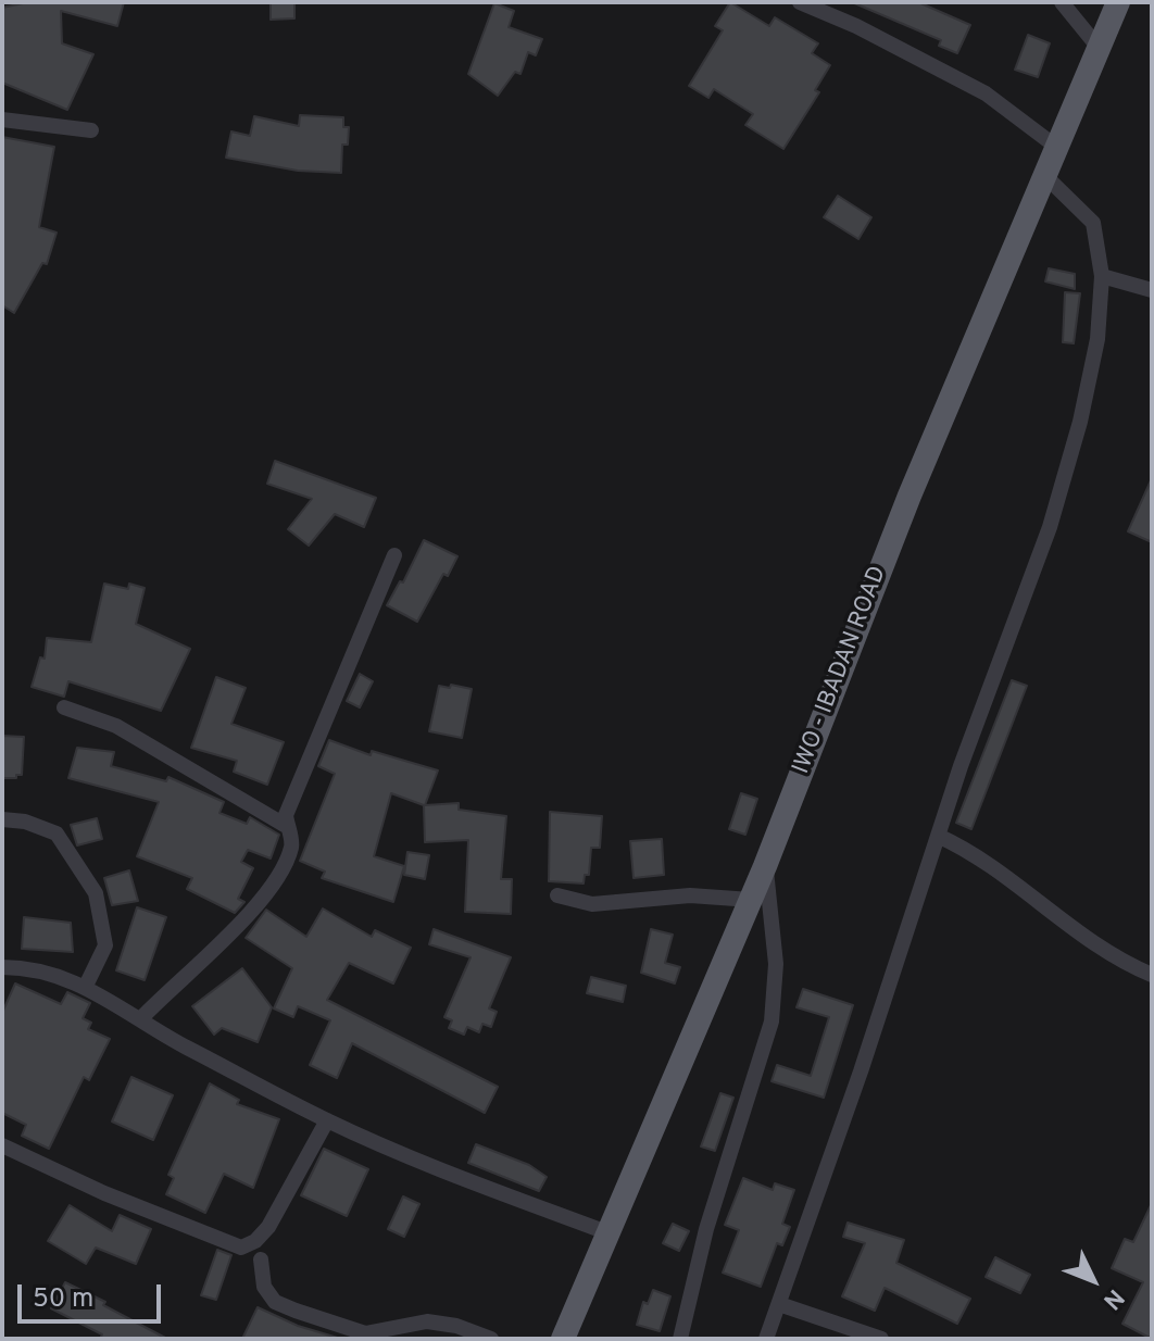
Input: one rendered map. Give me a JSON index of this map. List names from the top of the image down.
{
  "streets": {
    "main road": ["IWO - IBADAN ROAD"]
  },
  "scale_bar": "50 m",
  "north": "bottom right"
}
